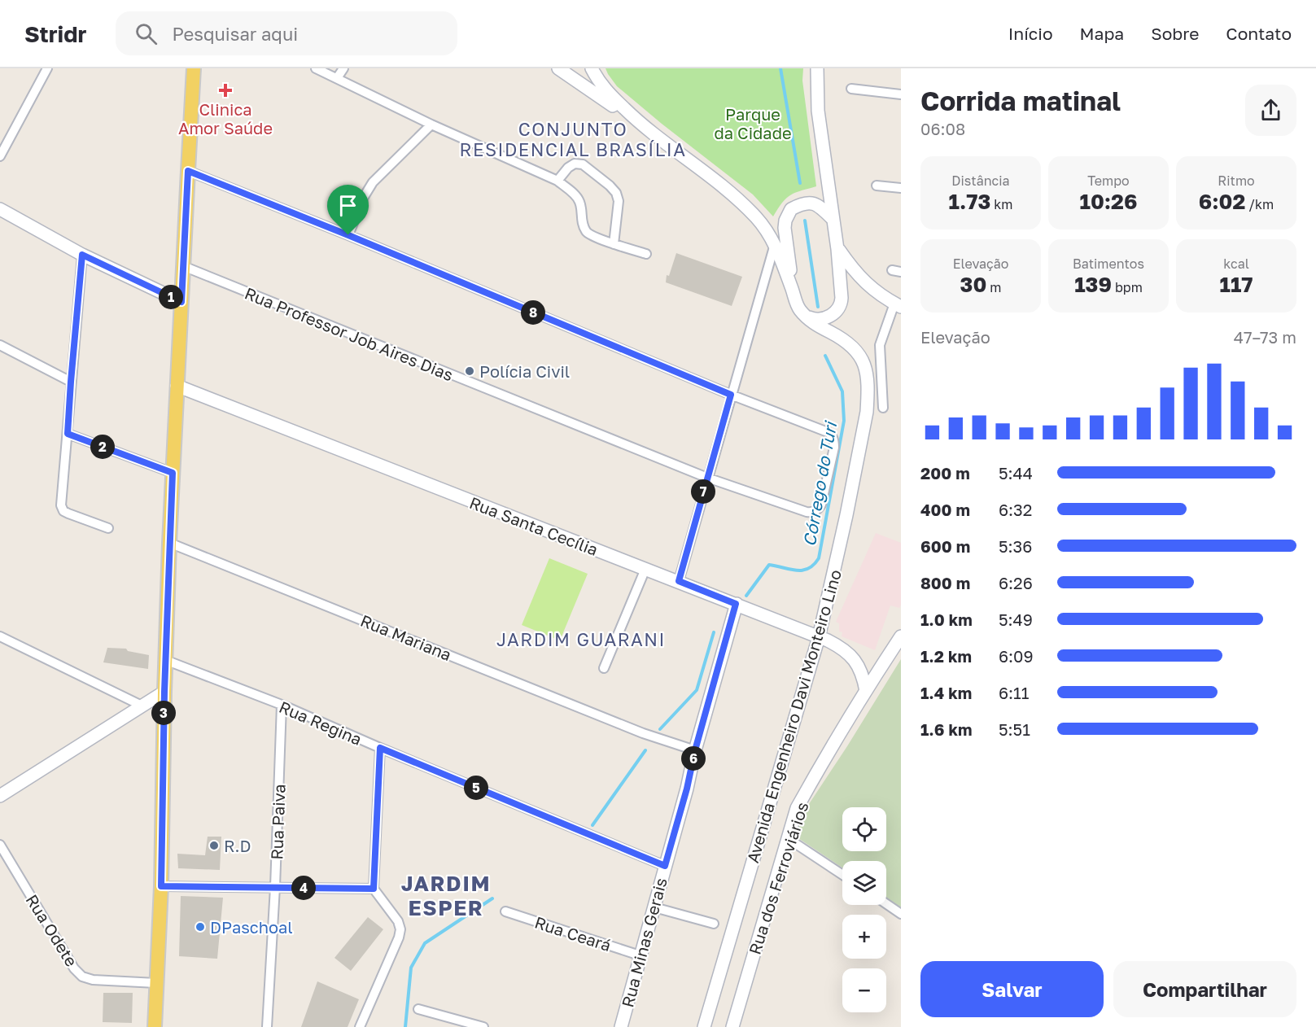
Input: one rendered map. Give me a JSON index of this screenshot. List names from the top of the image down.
{
  "streets": {
    "street": [
      "Rua Professor Job Aires Dias",
      "Rua Santa Cecília",
      "Rua Mariana",
      "Avenida Engenheiro Davi Monteiro Lino",
      "Rua Regina",
      "Rua Paiva",
      "Rua dos Ferroviários",
      "Rua Odete",
      "Rua Ceará",
      "Rua Minas Gerais"
    ]
  },
  "crossings": [
    ["Rua Santa Cecília", "Avenida Engenheiro Davi Monteiro Lino"],
    ["Rua Santa Cecília", "Rua dos Ferroviários"],
    ["Rua Santa Cecília", "Rua Minas Gerais"],
    ["Rua Mariana", "Rua Minas Gerais"],
    ["Rua Regina", "Rua Paiva"],
    ["Rua Regina", "Rua Minas Gerais"],
    ["Rua Ceará", "Rua Minas Gerais"]
  ],
  "districts": ["CONJUNTO RESIDENCIAL BRASÍLIA", "JARDIM GUARANI", "JARDIM ESPER"],
  "water": ["Córrego do Turi"],
  "parks": ["Parque da Cidade"],
  "places": {
    "health": ["Clinica Amor Saúde"],
    "other": ["Polícia Civil", "R.D", "DPaschoal"]
  },
  "page": {
    "header": "Stridr",
    "search": "Pesquisar aqui",
    "nav": [
      "Início",
      "Mapa",
      "Sobre",
      "Contato"
    ],
    "heading": ["Corrida matinal", "06:08"],
    "stats": [
      ["Distância", "1.73 km"],
      ["Tempo", "10:26"],
      ["Ritmo", "6:02 /km"],
      ["Elevação", "30 m"],
      ["Batimentos", "139 bpm"],
      ["kcal", "117"]
    ],
    "pins": [
      "1",
      "8",
      "2",
      "7",
      "3",
      "6",
      "5",
      "4"
    ],
    "chart": ["Elevação", "47–73 m"],
    "list": [
      {
        "name": "200 m",
        "note": "5:44"
      },
      {
        "name": "400 m",
        "note": "6:32"
      },
      {
        "name": "600 m",
        "note": "5:36"
      },
      {
        "name": "800 m",
        "note": "6:26"
      },
      {
        "name": "1.0 km",
        "note": "5:49"
      },
      {
        "name": "1.2 km",
        "note": "6:09"
      },
      {
        "name": "1.4 km",
        "note": "6:11"
      },
      {
        "name": "1.6 km",
        "note": "5:51"
      }
    ],
    "map_buttons": ["+", "−"],
    "buttons": ["Salvar", "Compartilhar"]
  }
}
